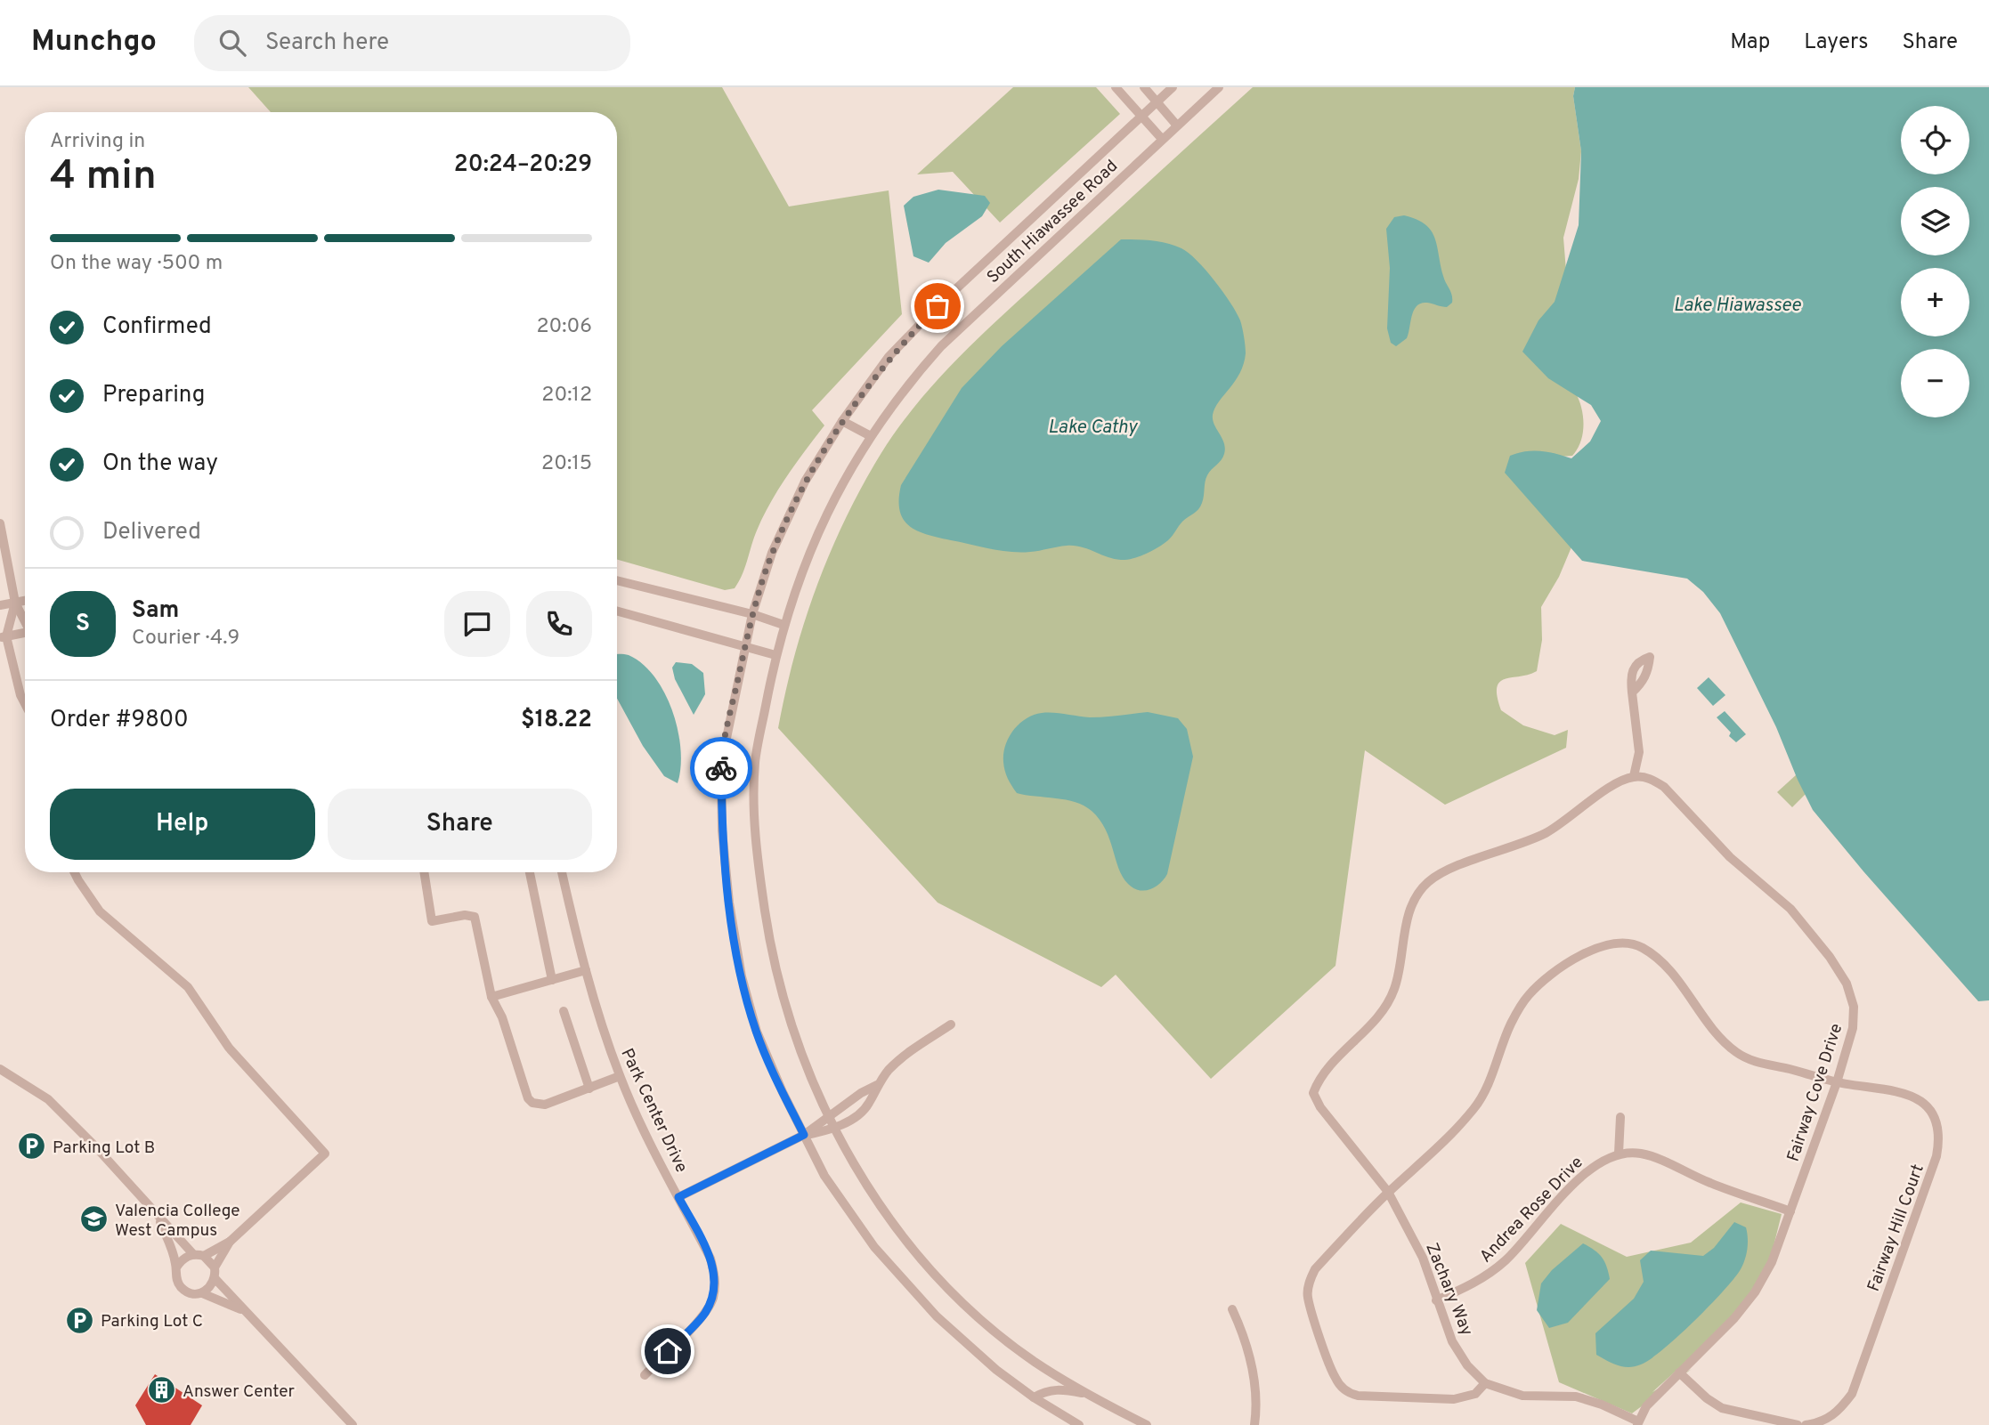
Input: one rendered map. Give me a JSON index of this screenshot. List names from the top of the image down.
{
  "streets": {
    "street": [
      "South Hiawassee Road",
      "Fairway Cove Drive",
      "Park Center Drive",
      "Andrea Rose Drive",
      "Fairway Hill Court",
      "Zachary Way"
    ]
  },
  "crossings": [
    ["Fairway Cove Drive", "Fairway Hill Court"],
    ["Fairway Cove Drive", "Zachary Way"],
    ["Andrea Rose Drive", "Zachary Way"],
    ["Fairway Hill Court", "Zachary Way"]
  ],
  "water": ["Lake Hiawassee", "Lake Cathy"],
  "places": {
    "parking": ["Parking Lot B", "Parking Lot C"],
    "school or university": ["Valencia College West Campus"],
    "building": ["Answer Center"]
  },
  "page": {
    "header": "Munchgo",
    "search": "Search here",
    "nav": ["Map", "Layers", "Share"],
    "map_buttons": ["+", "−"],
    "heading": ["4 min", "Arriving in", "20:24–20:29"],
    "panel": [
      "Sam",
      "Courier · 4.9",
      "Order #9800",
      "$18.22"
    ],
    "bar": "On the way · 500 m",
    "list": [
      ["Confirmed", "20:06"],
      ["Preparing", "20:12"],
      ["On the way", "20:15"],
      "Delivered"
    ],
    "round": "S",
    "buttons": ["Help", "Share"]
  }
}
